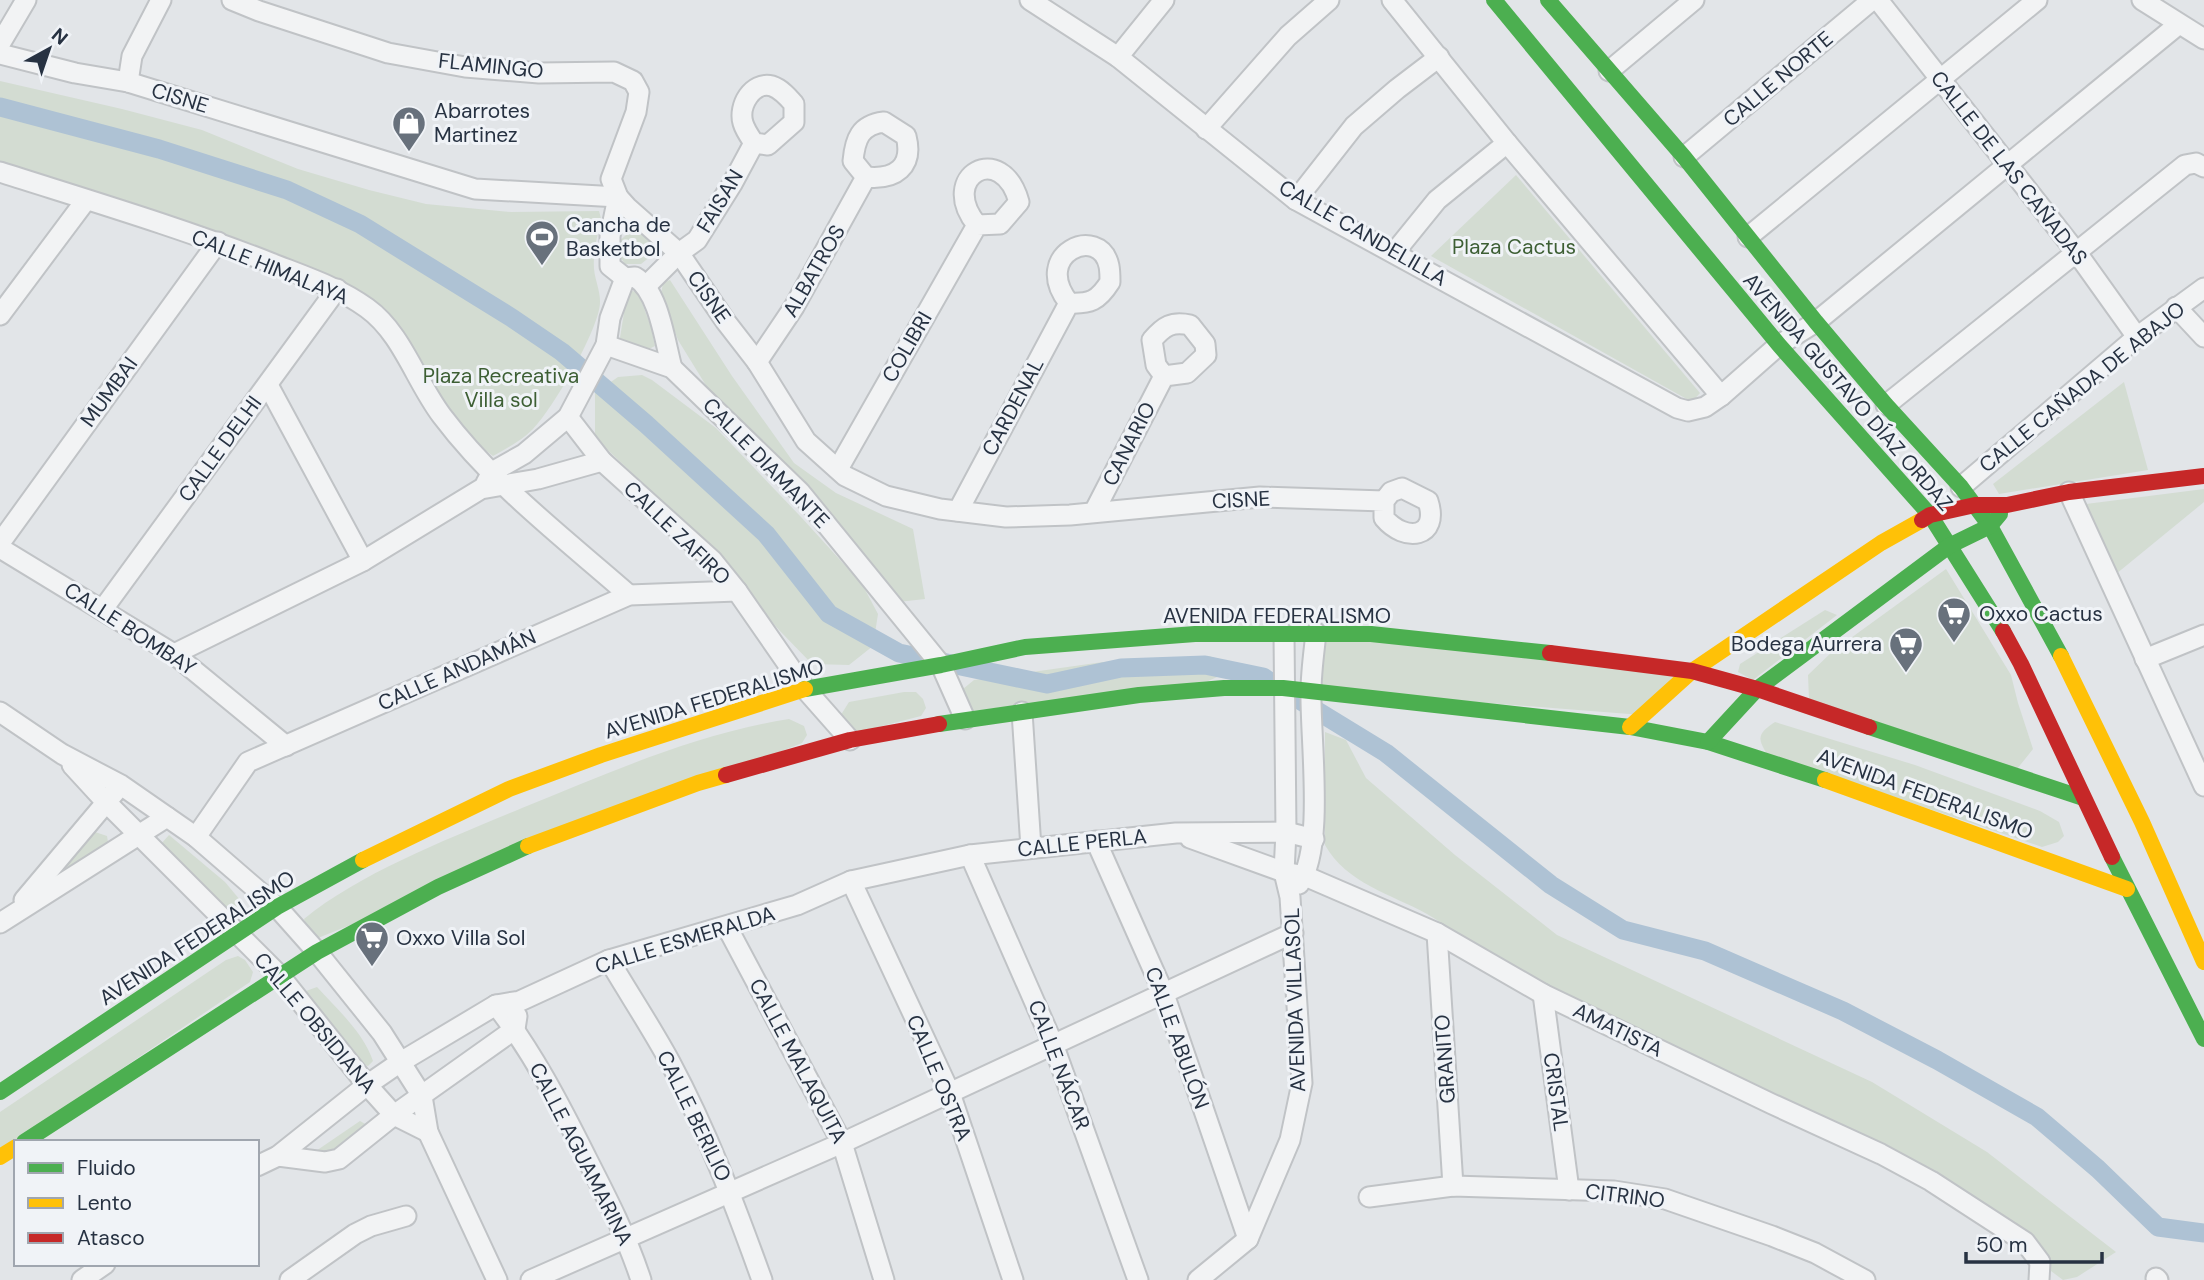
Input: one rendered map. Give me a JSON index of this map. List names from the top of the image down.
{
  "streets": {
    "street": [
      "FLAMINGO",
      "CALLE NORTE",
      "CISNE",
      "CALLE DE LAS CAÑADAS",
      "FAISAN",
      "CALLE CANDELILLA",
      "CALLE HIMALAYA",
      "ALBATROS",
      "COLIBRI",
      "CALLE CAÑADA DE ABAJO",
      "MUMBAI",
      "AVENIDA GUSTAVO DÍAZ ORDAZ",
      "CARDENAL",
      "CANARIO",
      "CALLE DELHI",
      "CALLE DIAMANTE",
      "CALLE ZAFIRO",
      "AVENIDA FEDERALISMO",
      "CALLE BOMBAY",
      "CALLE ANDAMÁN",
      "CALLE PERLA",
      "CALLE ESMERALDA",
      "AVENIDA VILLASOL",
      "CALLE OBSIDIANA",
      "AMATISTA",
      "CALLE ABULÓN",
      "GRANITO",
      "CALLE MALAQUITA",
      "CALLE NÁCAR",
      "CALLE OSTRA",
      "CRISTAL",
      "CALLE BERILIO",
      "CALLE AGUAMARINA",
      "CITRINO"
    ]
  },
  "crossings": [
    ["FLAMINGO", "CISNE"],
    ["CALLE NORTE", "AVENIDA GUSTAVO DÍAZ ORDAZ"],
    ["CISNE", "FAISAN"],
    ["CISNE", "ALBATROS"],
    ["CISNE", "COLIBRI"],
    ["CISNE", "CARDENAL"],
    ["CISNE", "CANARIO"],
    ["CALLE DE LAS CAÑADAS", "CALLE CANDELILLA"],
    ["CALLE DE LAS CAÑADAS", "CALLE CAÑADA DE ABAJO"],
    ["CALLE CANDELILLA", "AVENIDA GUSTAVO DÍAZ ORDAZ"],
    ["CALLE HIMALAYA", "MUMBAI"],
    ["CALLE HIMALAYA", "CALLE DELHI"],
    ["CALLE HIMALAYA", "CALLE ANDAMÁN"],
    ["CALLE CAÑADA DE ABAJO", "AVENIDA GUSTAVO DÍAZ ORDAZ"],
    ["MUMBAI", "CALLE BOMBAY"],
    ["AVENIDA GUSTAVO DÍAZ ORDAZ", "AVENIDA FEDERALISMO"],
    ["CALLE DELHI", "CALLE BOMBAY"],
    ["CALLE DIAMANTE", "AVENIDA FEDERALISMO"],
    ["CALLE ZAFIRO", "AVENIDA FEDERALISMO"],
    ["AVENIDA FEDERALISMO", "AVENIDA VILLASOL"],
    ["AVENIDA FEDERALISMO", "CALLE OBSIDIANA"],
    ["CALLE BOMBAY", "CALLE ANDAMÁN"],
    ["CALLE ANDAMÁN", "CALLE OBSIDIANA"],
    ["CALLE PERLA", "CALLE ESMERALDA"],
    ["CALLE PERLA", "AVENIDA VILLASOL"],
    ["CALLE PERLA", "AMATISTA"],
    ["CALLE PERLA", "CALLE ABULÓN"],
    ["CALLE PERLA", "CALLE NÁCAR"],
    ["CALLE PERLA", "CALLE OSTRA"],
    ["CALLE ESMERALDA", "CALLE OBSIDIANA"],
    ["CALLE ESMERALDA", "CALLE MALAQUITA"],
    ["CALLE ESMERALDA", "CALLE OSTRA"],
    ["CALLE ESMERALDA", "CALLE BERILIO"],
    ["CALLE ESMERALDA", "CALLE AGUAMARINA"],
    ["AVENIDA VILLASOL", "AMATISTA"],
    ["AVENIDA VILLASOL", "CALLE ABULÓN"],
    ["AMATISTA", "GRANITO"],
    ["AMATISTA", "CRISTAL"],
    ["GRANITO", "CITRINO"],
    ["CRISTAL", "CITRINO"]
  ],
  "parks": ["Plaza Cactus", "Plaza Recreativa Villa sol"],
  "places": {
    "shop": ["Abarrotes Martinez"],
    "sports": ["Cancha de Basketbol"],
    "supermarket": ["Oxxo Cactus", "Bodega Aurrera", "Oxxo Villa Sol"]
  },
  "legend": ["Fluido", "Lento", "Atasco"],
  "scale_bar": "50 m",
  "north": "top right"
}
